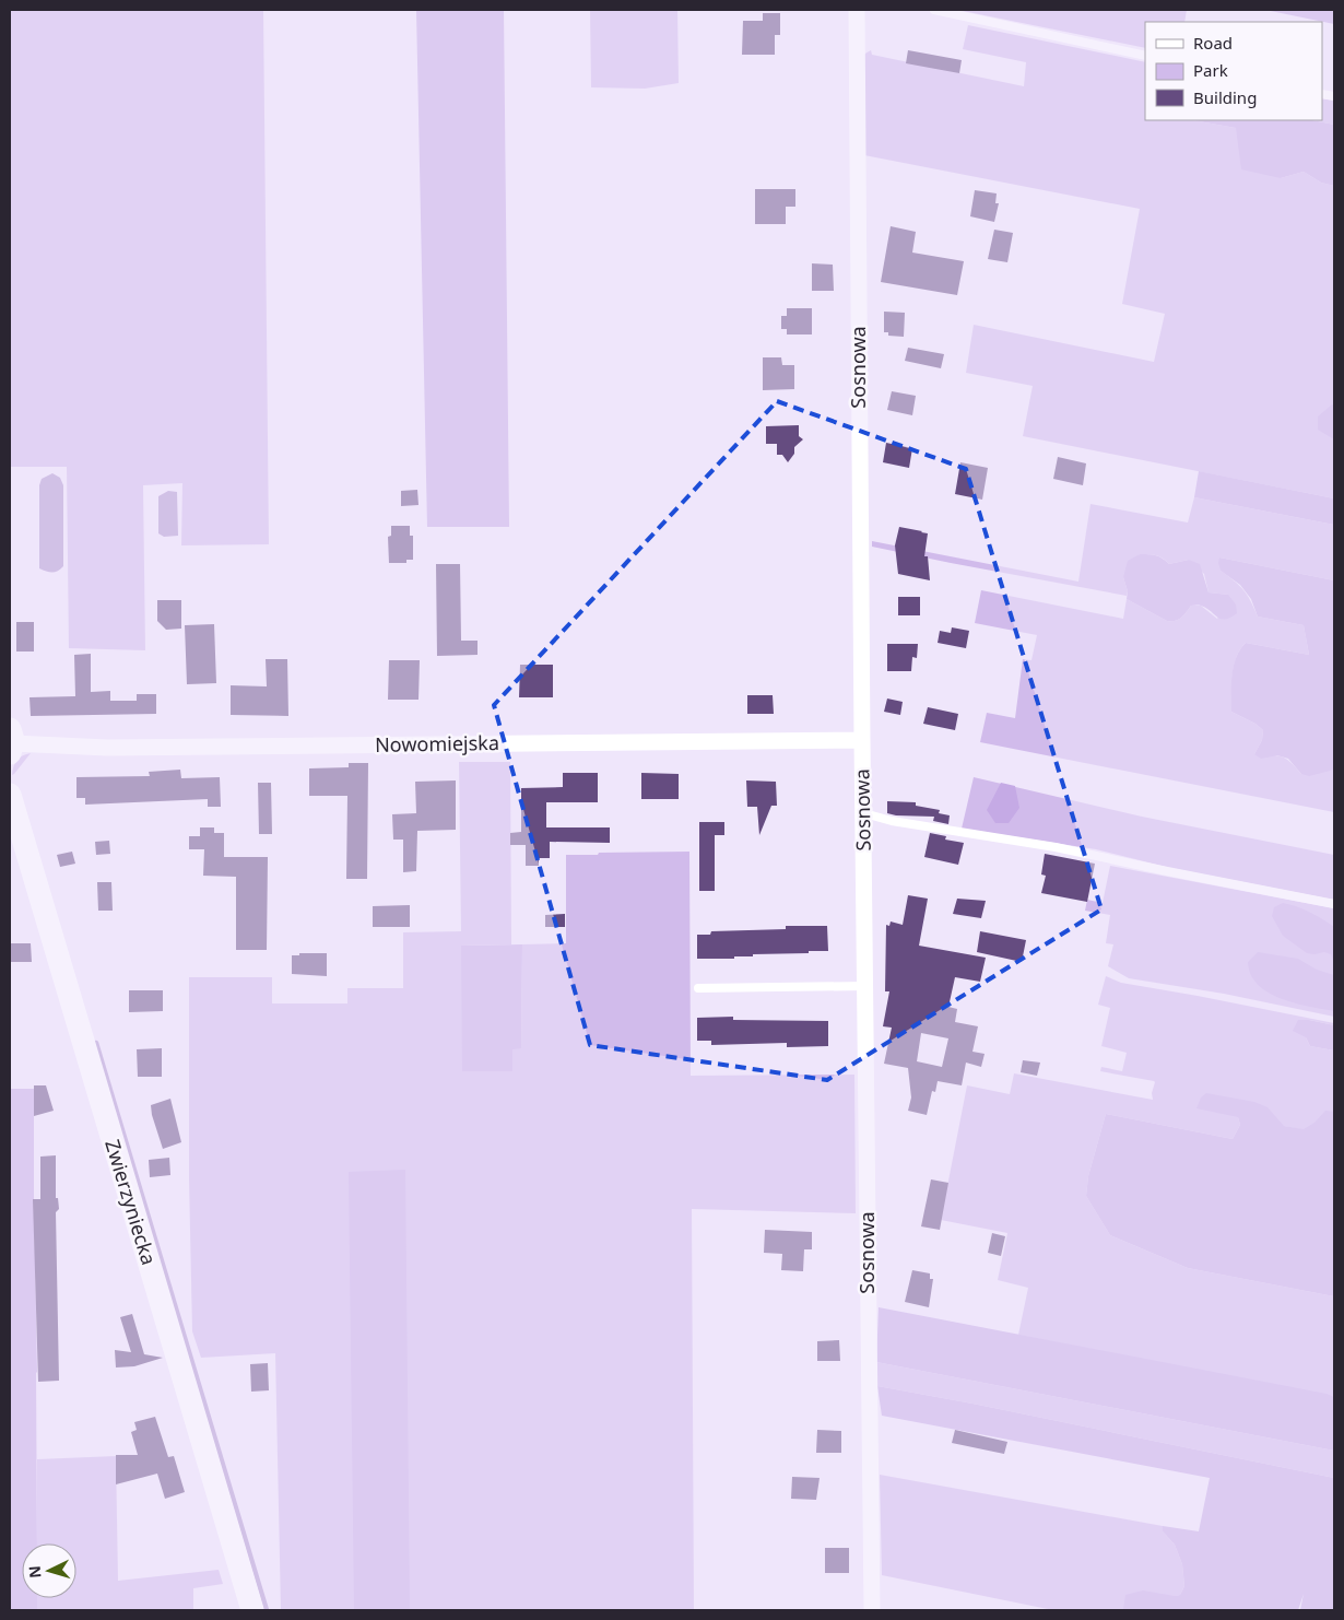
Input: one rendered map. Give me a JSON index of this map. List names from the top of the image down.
{
  "streets": {
    "street": ["Sosnowa", "Nowomiejska", "Zwierzyniecka"]
  },
  "crossings": [
    ["Sosnowa", "Nowomiejska"]
  ],
  "legend": ["Road", "Park", "Building"],
  "north": "left"
}
